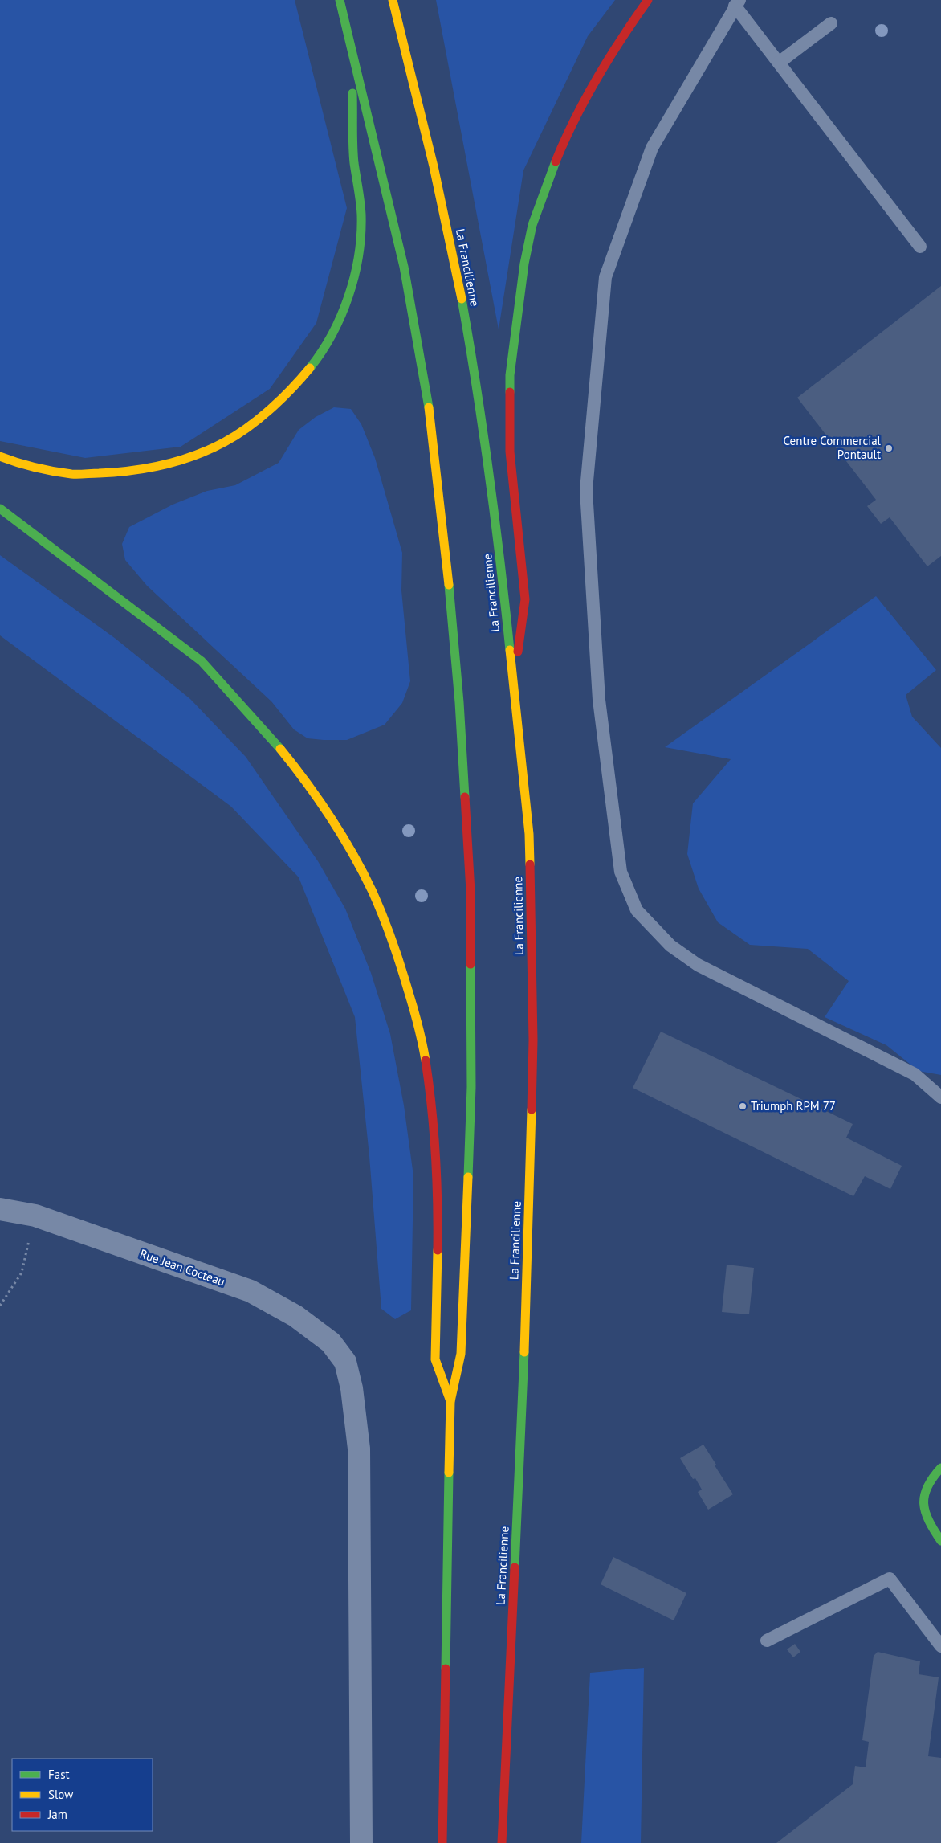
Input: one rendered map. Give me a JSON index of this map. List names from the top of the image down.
{
  "streets": {
    "main road": ["La Francilienne"],
    "street": ["Rue Jean Cocteau"]
  },
  "places": ["Centre Commercial Pontault", "Triumph RPM 77"],
  "legend": ["Fast", "Slow", "Jam"]
}
